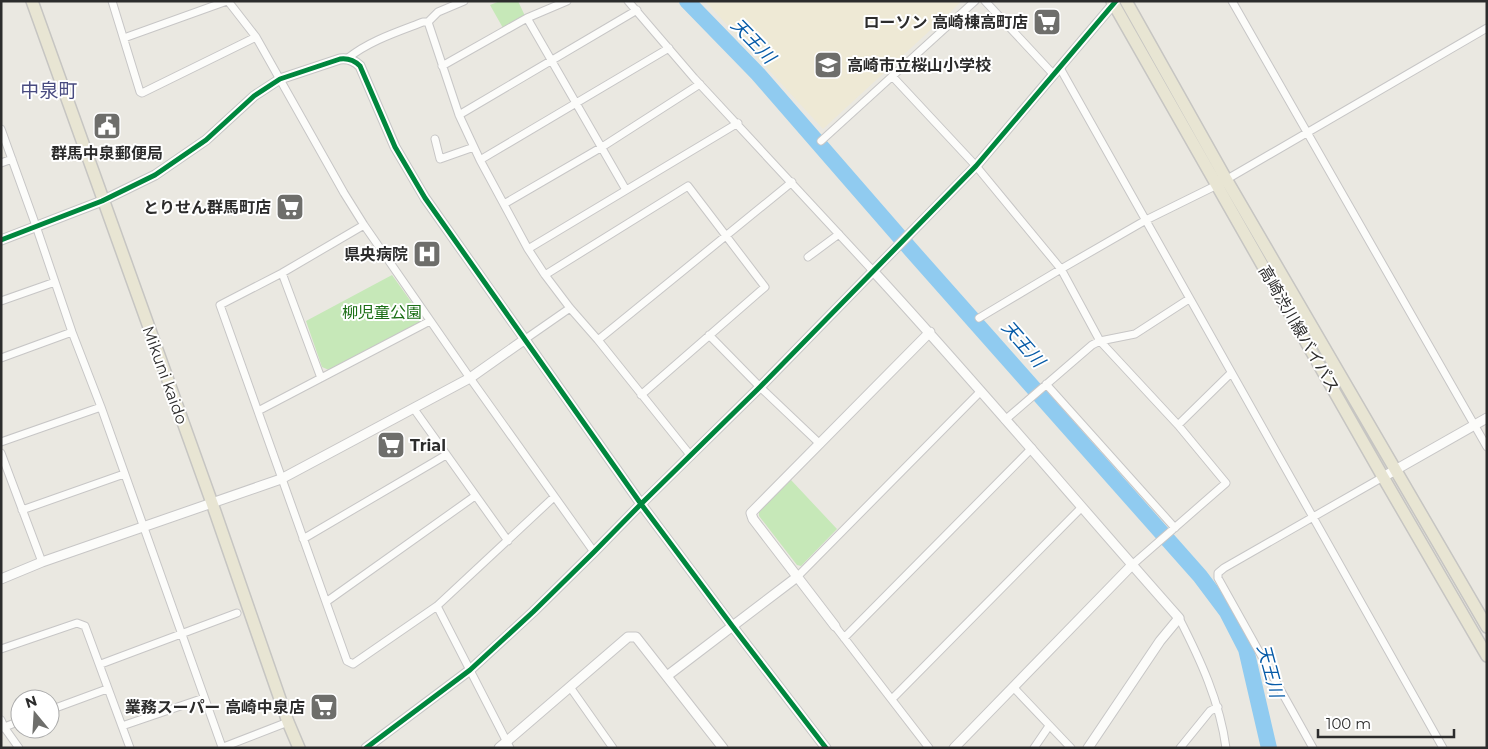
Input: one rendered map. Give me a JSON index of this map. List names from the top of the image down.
{
  "streets": {
    "main road": ["高崎渋川線バイパス", "Mikuni kaido"]
  },
  "districts": ["中泉町"],
  "water": ["天王川"],
  "parks": ["柳児童公園"],
  "places": {
    "supermarket": [
      "ローソン 高崎棟高町店",
      "とりせん群馬町店",
      "Trial",
      "業務スーパー 高崎中泉店"
    ],
    "school or university": ["高崎市立桜山小学校"],
    "public building": ["群馬中泉郵便局"],
    "hospital": ["県央病院"]
  },
  "scale_bar": "100 m",
  "north": "top"
}
